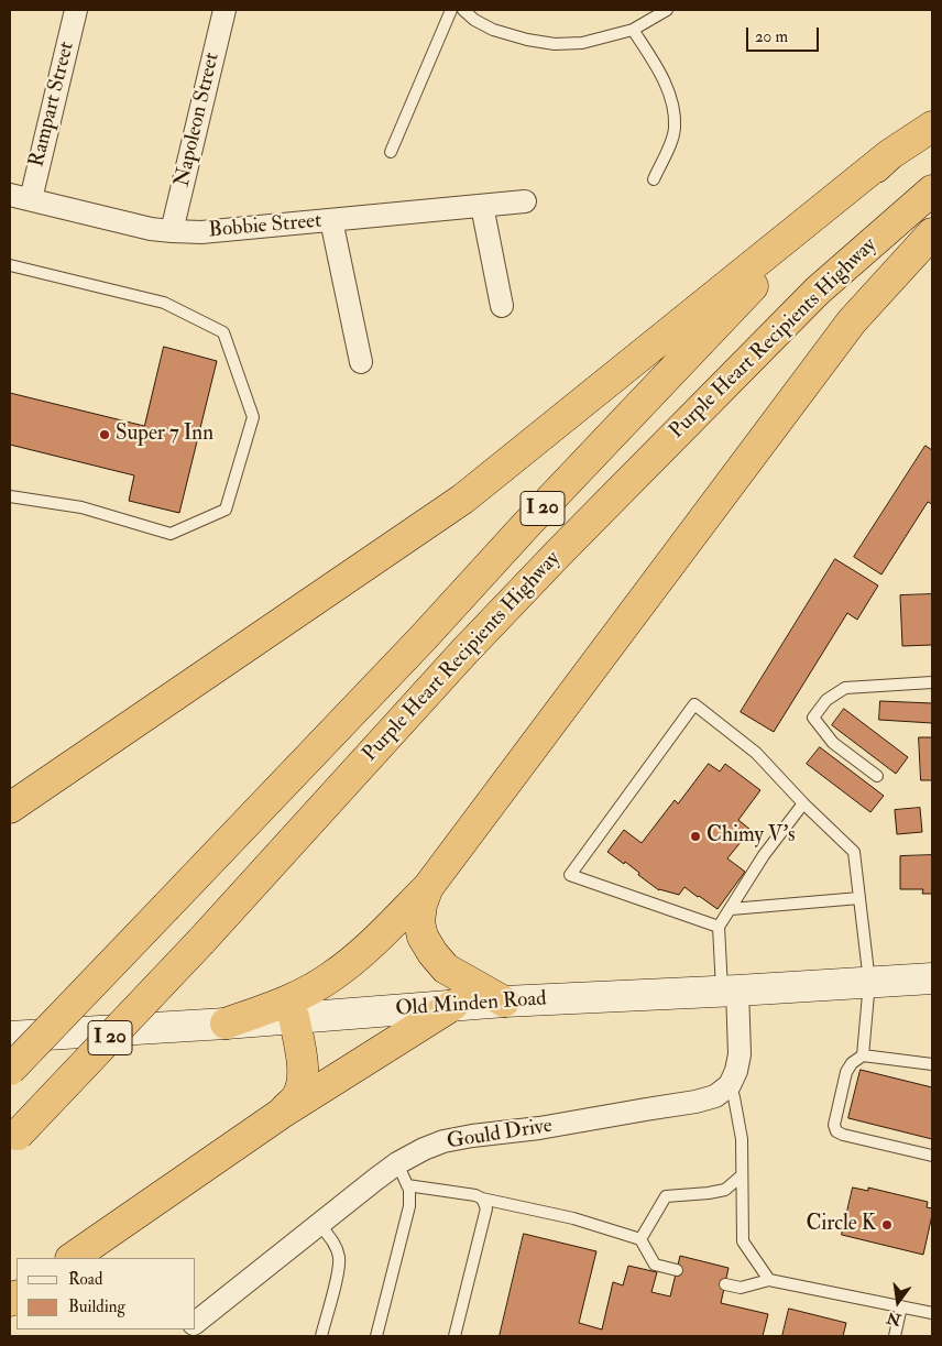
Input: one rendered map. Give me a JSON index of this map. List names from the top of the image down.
{
  "streets": {
    "highway": ["Purple Heart Recipients Highway", "I 20"],
    "main road": ["Old Minden Road"],
    "street": [
      "Rampart Street",
      "Napoleon Street",
      "Bobbie Street",
      "Gould Drive"
    ]
  },
  "crossings": [
    ["Rampart Street", "Bobbie Street"],
    ["Napoleon Street", "Bobbie Street"]
  ],
  "places": ["Super 7 Inn", "Chimy V's", "Circle K"],
  "legend": ["Road", "Building"],
  "scale_bar": "20 m",
  "north": "bottom"
}
